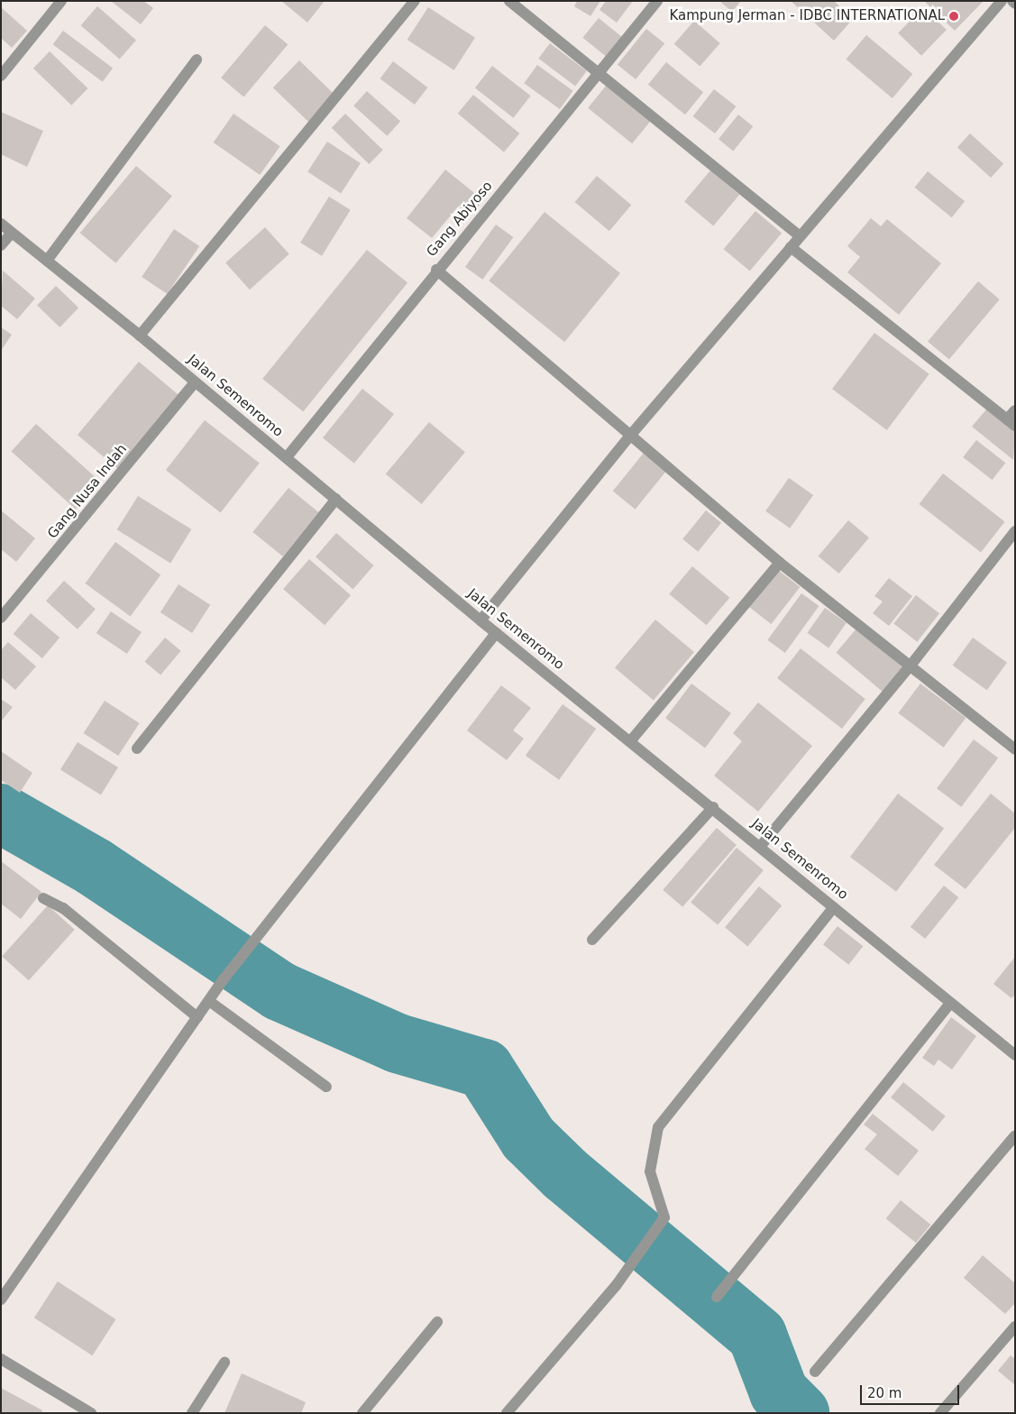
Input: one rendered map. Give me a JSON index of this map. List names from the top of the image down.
{
  "streets": {
    "street": ["Gang Abiyoso", "Jalan Semenromo", "Gang Nusa Indah"]
  },
  "crossings": [
    ["Gang Abiyoso", "Jalan Semenromo"],
    ["Jalan Semenromo", "Gang Nusa Indah"]
  ],
  "places": ["Kampung Jerman - IDBC INTERNATIONAL"],
  "scale_bar": "20 m"
}
